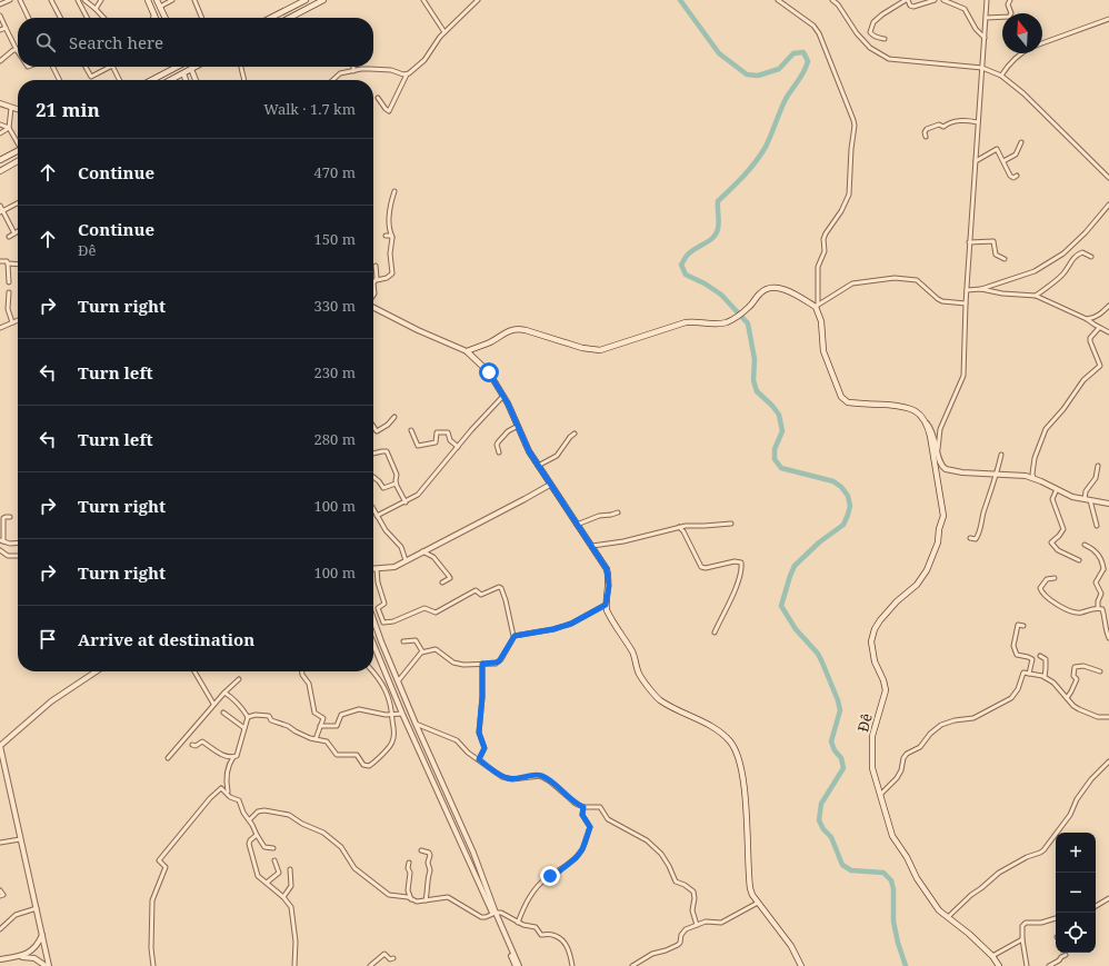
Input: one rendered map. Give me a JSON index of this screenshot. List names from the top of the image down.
{
  "streets": {
    "main road": ["Đê"]
  },
  "north": "top",
  "page": {
    "search": "Search here",
    "heading": ["21 min", "Walk · 1.7 km"],
    "list": [
      ["Continue", "470 m"],
      ["Continue", "Đê", "150 m"],
      ["Turn right", "330 m"],
      ["Turn left", "230 m"],
      ["Turn left", "280 m"],
      ["Turn right", "100 m"],
      ["Turn right", "100 m"],
      "Arrive at destination"
    ],
    "map_buttons": ["+", "−"]
  }
}
